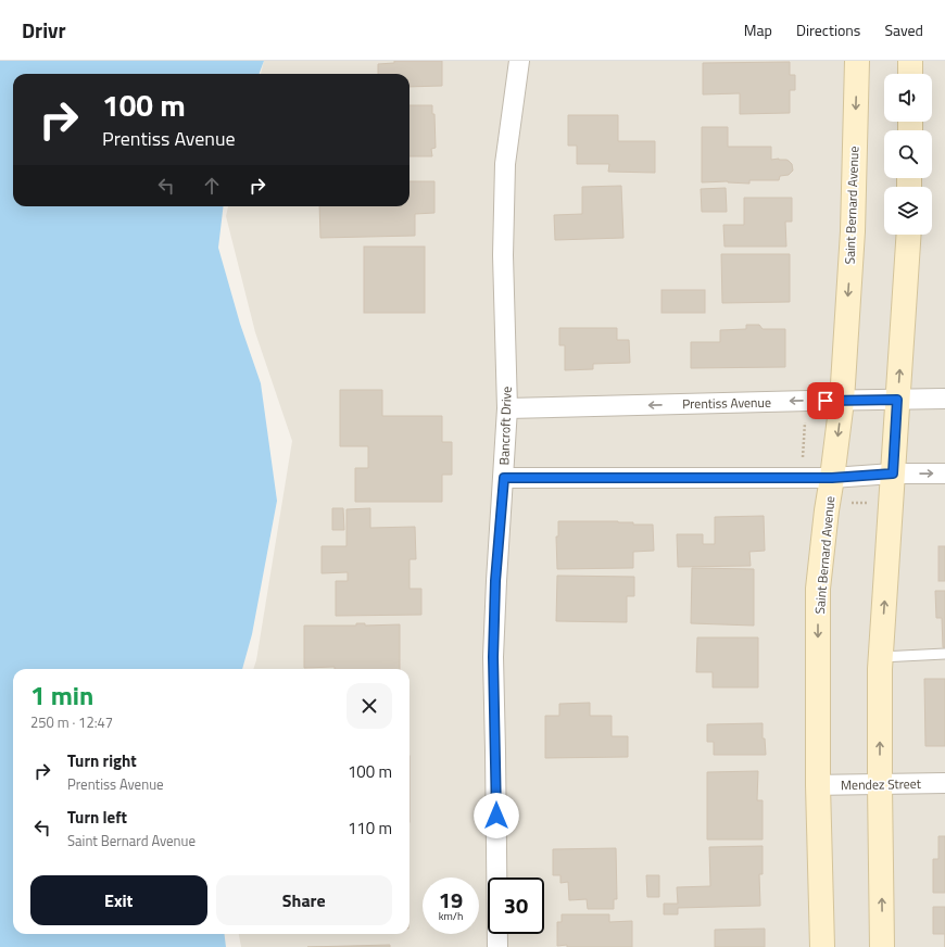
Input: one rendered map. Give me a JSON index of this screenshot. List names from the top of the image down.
{
  "streets": {
    "main road": ["Saint Bernard Avenue"],
    "street": ["Prentiss Avenue", "Bancroft Drive", "Mendez Street"]
  },
  "crossings": [
    ["Saint Bernard Avenue", "Prentiss Avenue"],
    ["Saint Bernard Avenue", "Mendez Street"],
    ["Prentiss Avenue", "Bancroft Drive"]
  ],
  "page": {
    "header": "Drivr",
    "nav": ["Map", "Directions", "Saved"],
    "turn": ["100 m", "Prentiss Avenue"],
    "heading": ["1 min", "250 m · 12:47"],
    "list": [
      {
        "name": "Turn right",
        "note": "Prentiss Avenue",
        "value": "100 m"
      },
      {
        "name": "Turn left",
        "note": "Saint Bernard Avenue",
        "value": "110 m"
      }
    ],
    "buttons": ["Exit", "Share"],
    "speed": "19 km/h",
    "limit": "30"
  }
}
